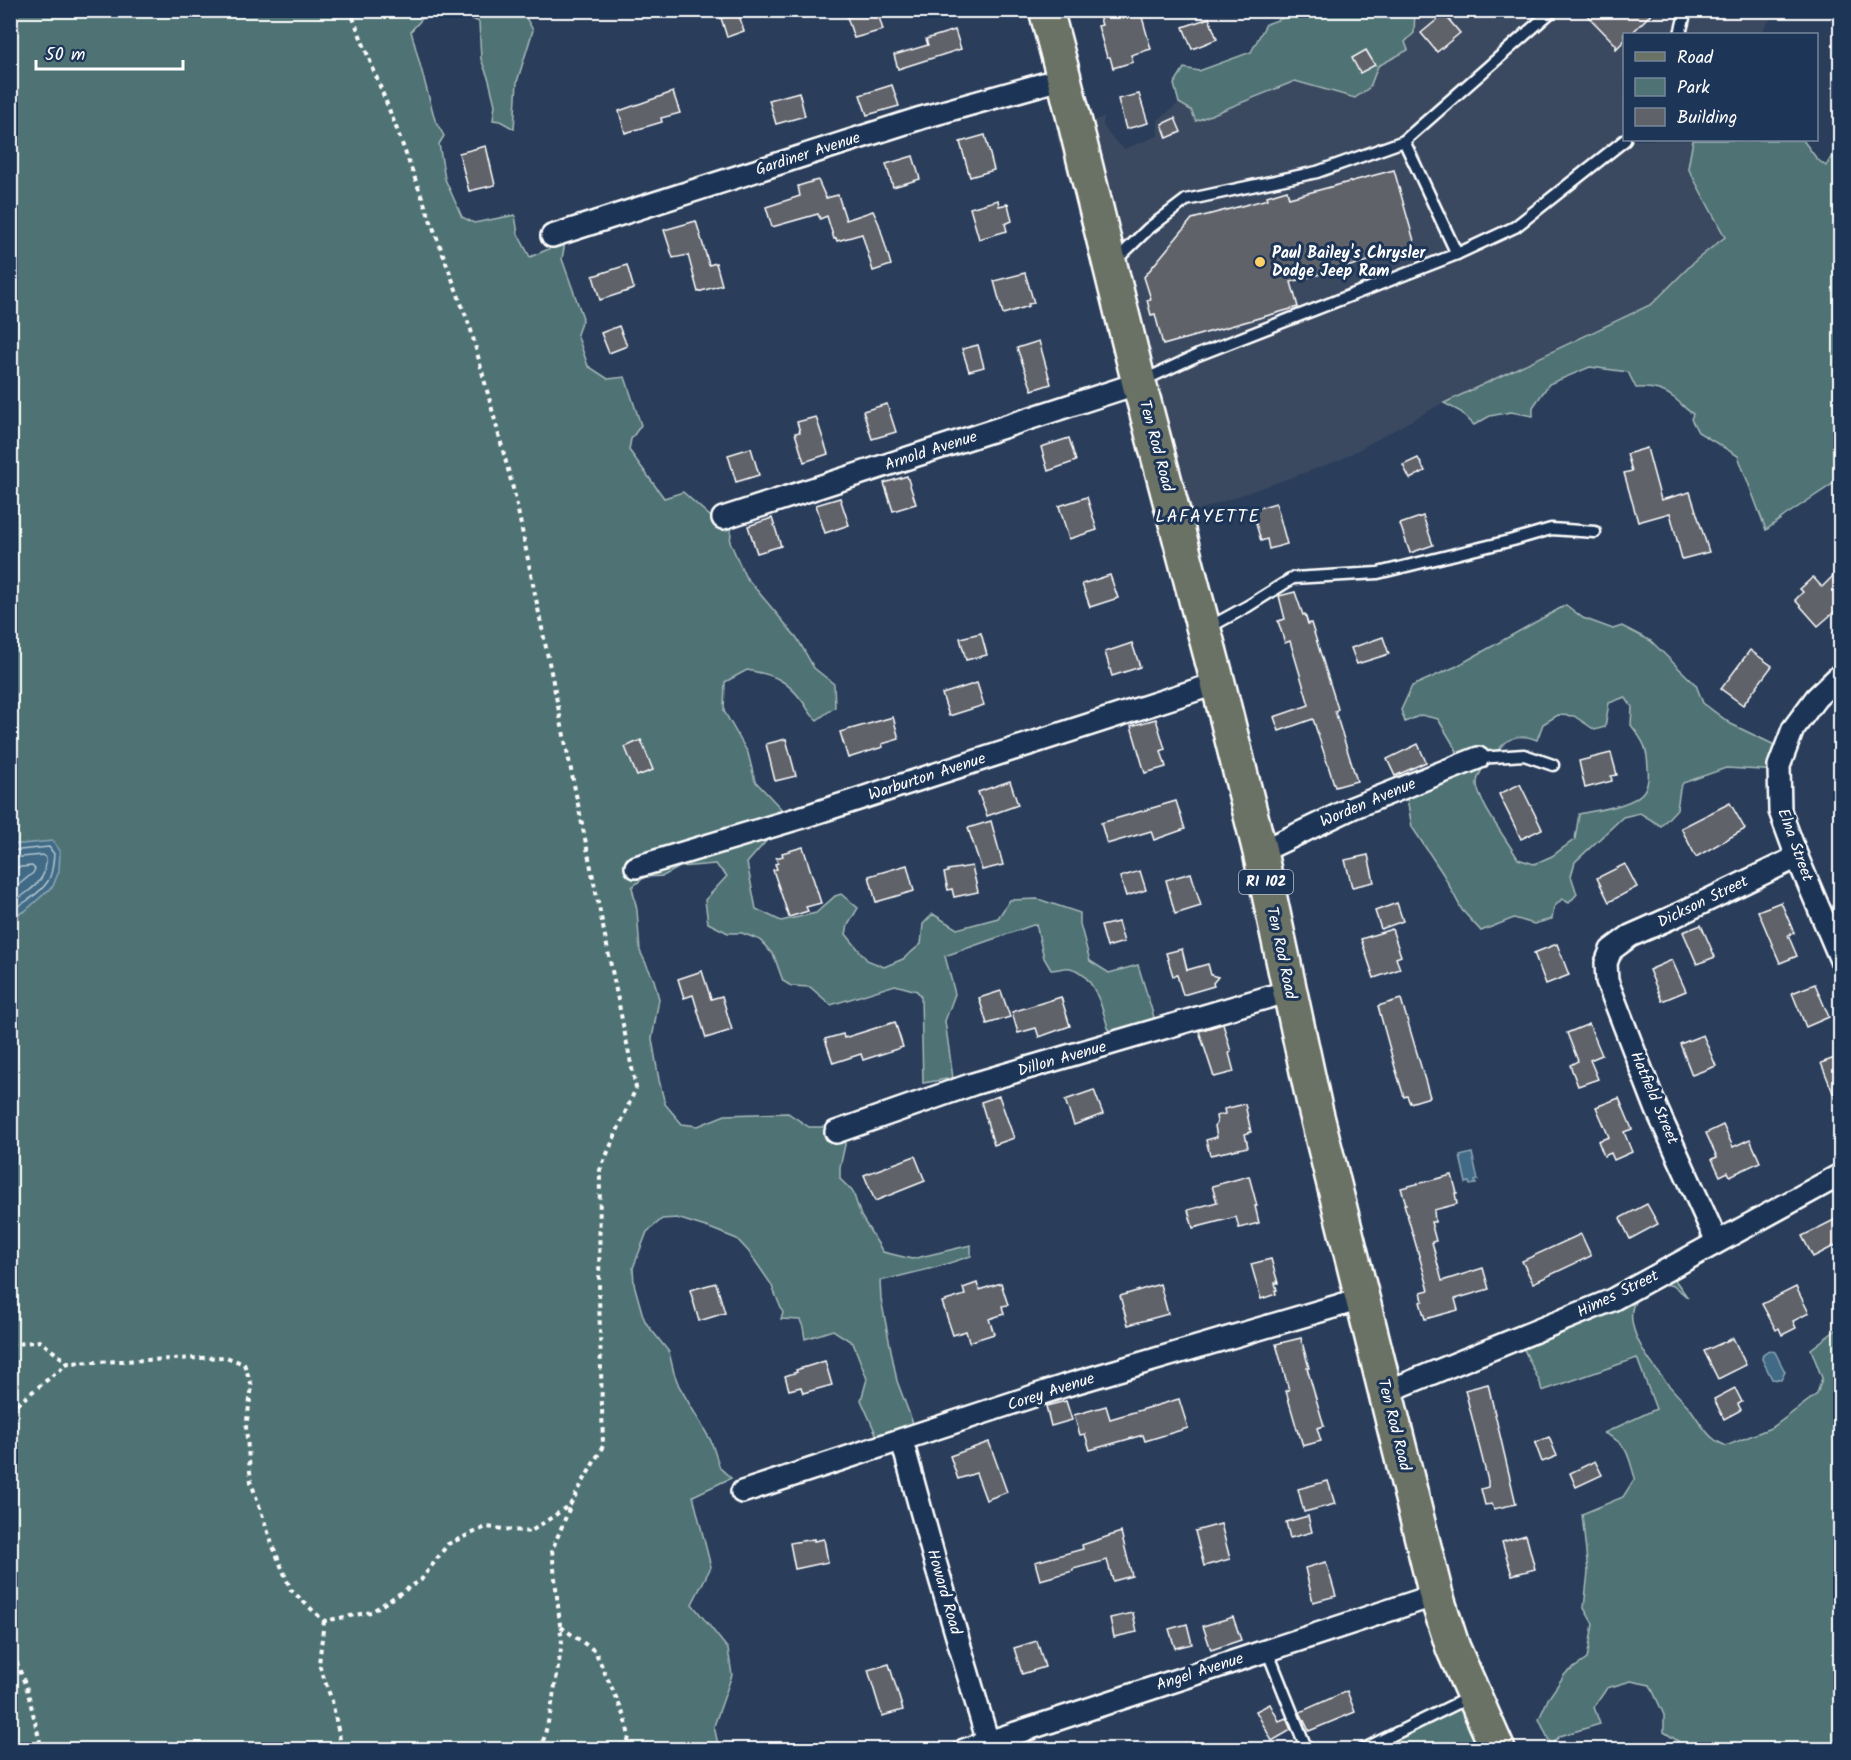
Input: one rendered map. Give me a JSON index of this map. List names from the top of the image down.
{
  "streets": {
    "main road": ["Ten Rod Road", "RI 102"],
    "street": [
      "Gardiner Avenue",
      "Arnold Avenue",
      "Warburton Avenue",
      "Worden Avenue",
      "Elna Street",
      "Dickson Street",
      "Dillon Avenue",
      "Hatfield Street",
      "Himes Street",
      "Corey Avenue",
      "Howard Road",
      "Angel Avenue"
    ]
  },
  "crossings": [
    ["Gardiner Avenue", "Ten Rod Road"],
    ["Ten Rod Road", "Arnold Avenue"],
    ["Ten Rod Road", "Warburton Avenue"],
    ["Ten Rod Road", "Worden Avenue"],
    ["Ten Rod Road", "Dillon Avenue"],
    ["Ten Rod Road", "Himes Street"],
    ["Ten Rod Road", "Corey Avenue"],
    ["Ten Rod Road", "Angel Avenue"],
    ["Elna Street", "Dickson Street"],
    ["Dickson Street", "Hatfield Street"],
    ["Hatfield Street", "Himes Street"],
    ["Corey Avenue", "Howard Road"],
    ["Howard Road", "Angel Avenue"]
  ],
  "districts": ["LAFAYETTE"],
  "places": ["Paul Bailey's Chrysler Dodge Jeep Ram"],
  "legend": ["Road", "Park", "Building"],
  "scale_bar": "50 m"
}
